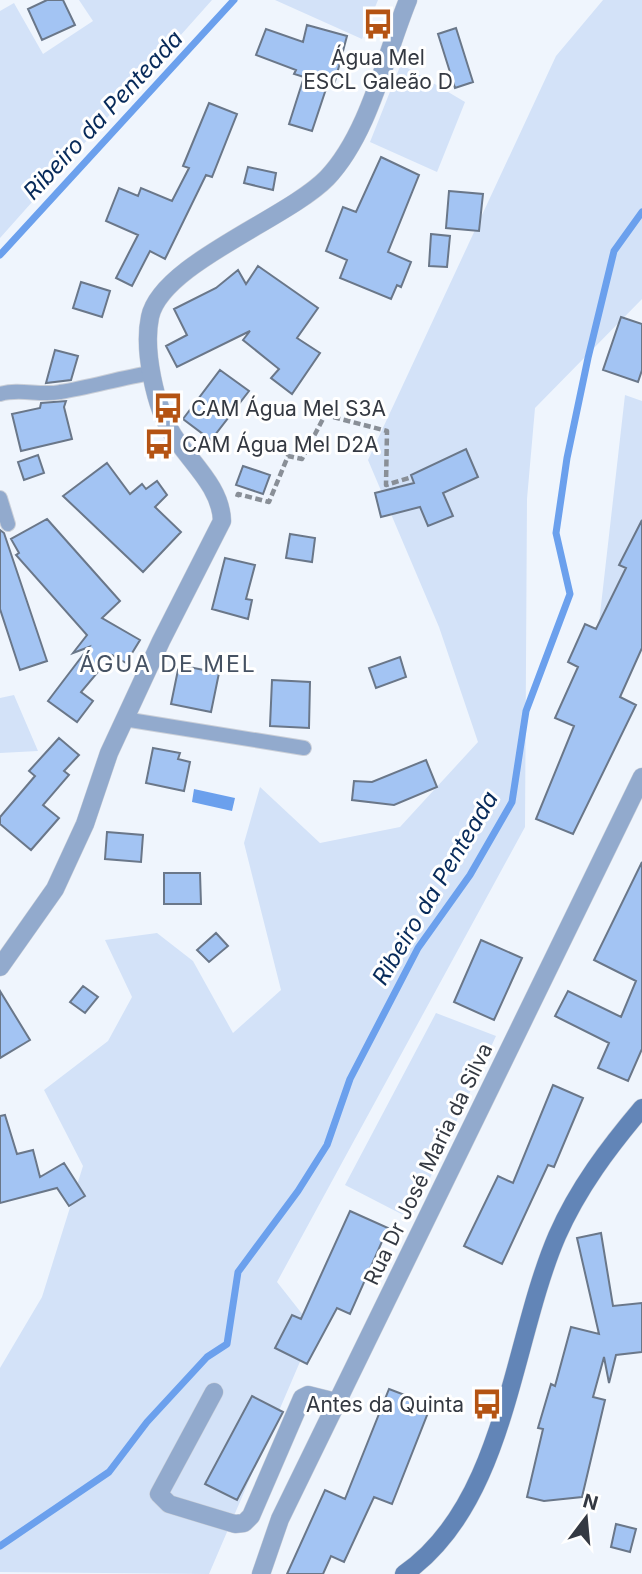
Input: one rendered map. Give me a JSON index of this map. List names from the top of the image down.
{
  "streets": {
    "street": ["Rua Dr José Maria da Silva"]
  },
  "districts": ["ÁGUA DE MEL"],
  "water": ["Ribeiro da Penteada"],
  "places": {
    "bus stop": [
      "Água Mel ESCL Galeão D",
      "CAM Água Mel S3A",
      "CAM Água Mel D2A",
      "Antes da Quinta"
    ]
  },
  "north": "top"
}
